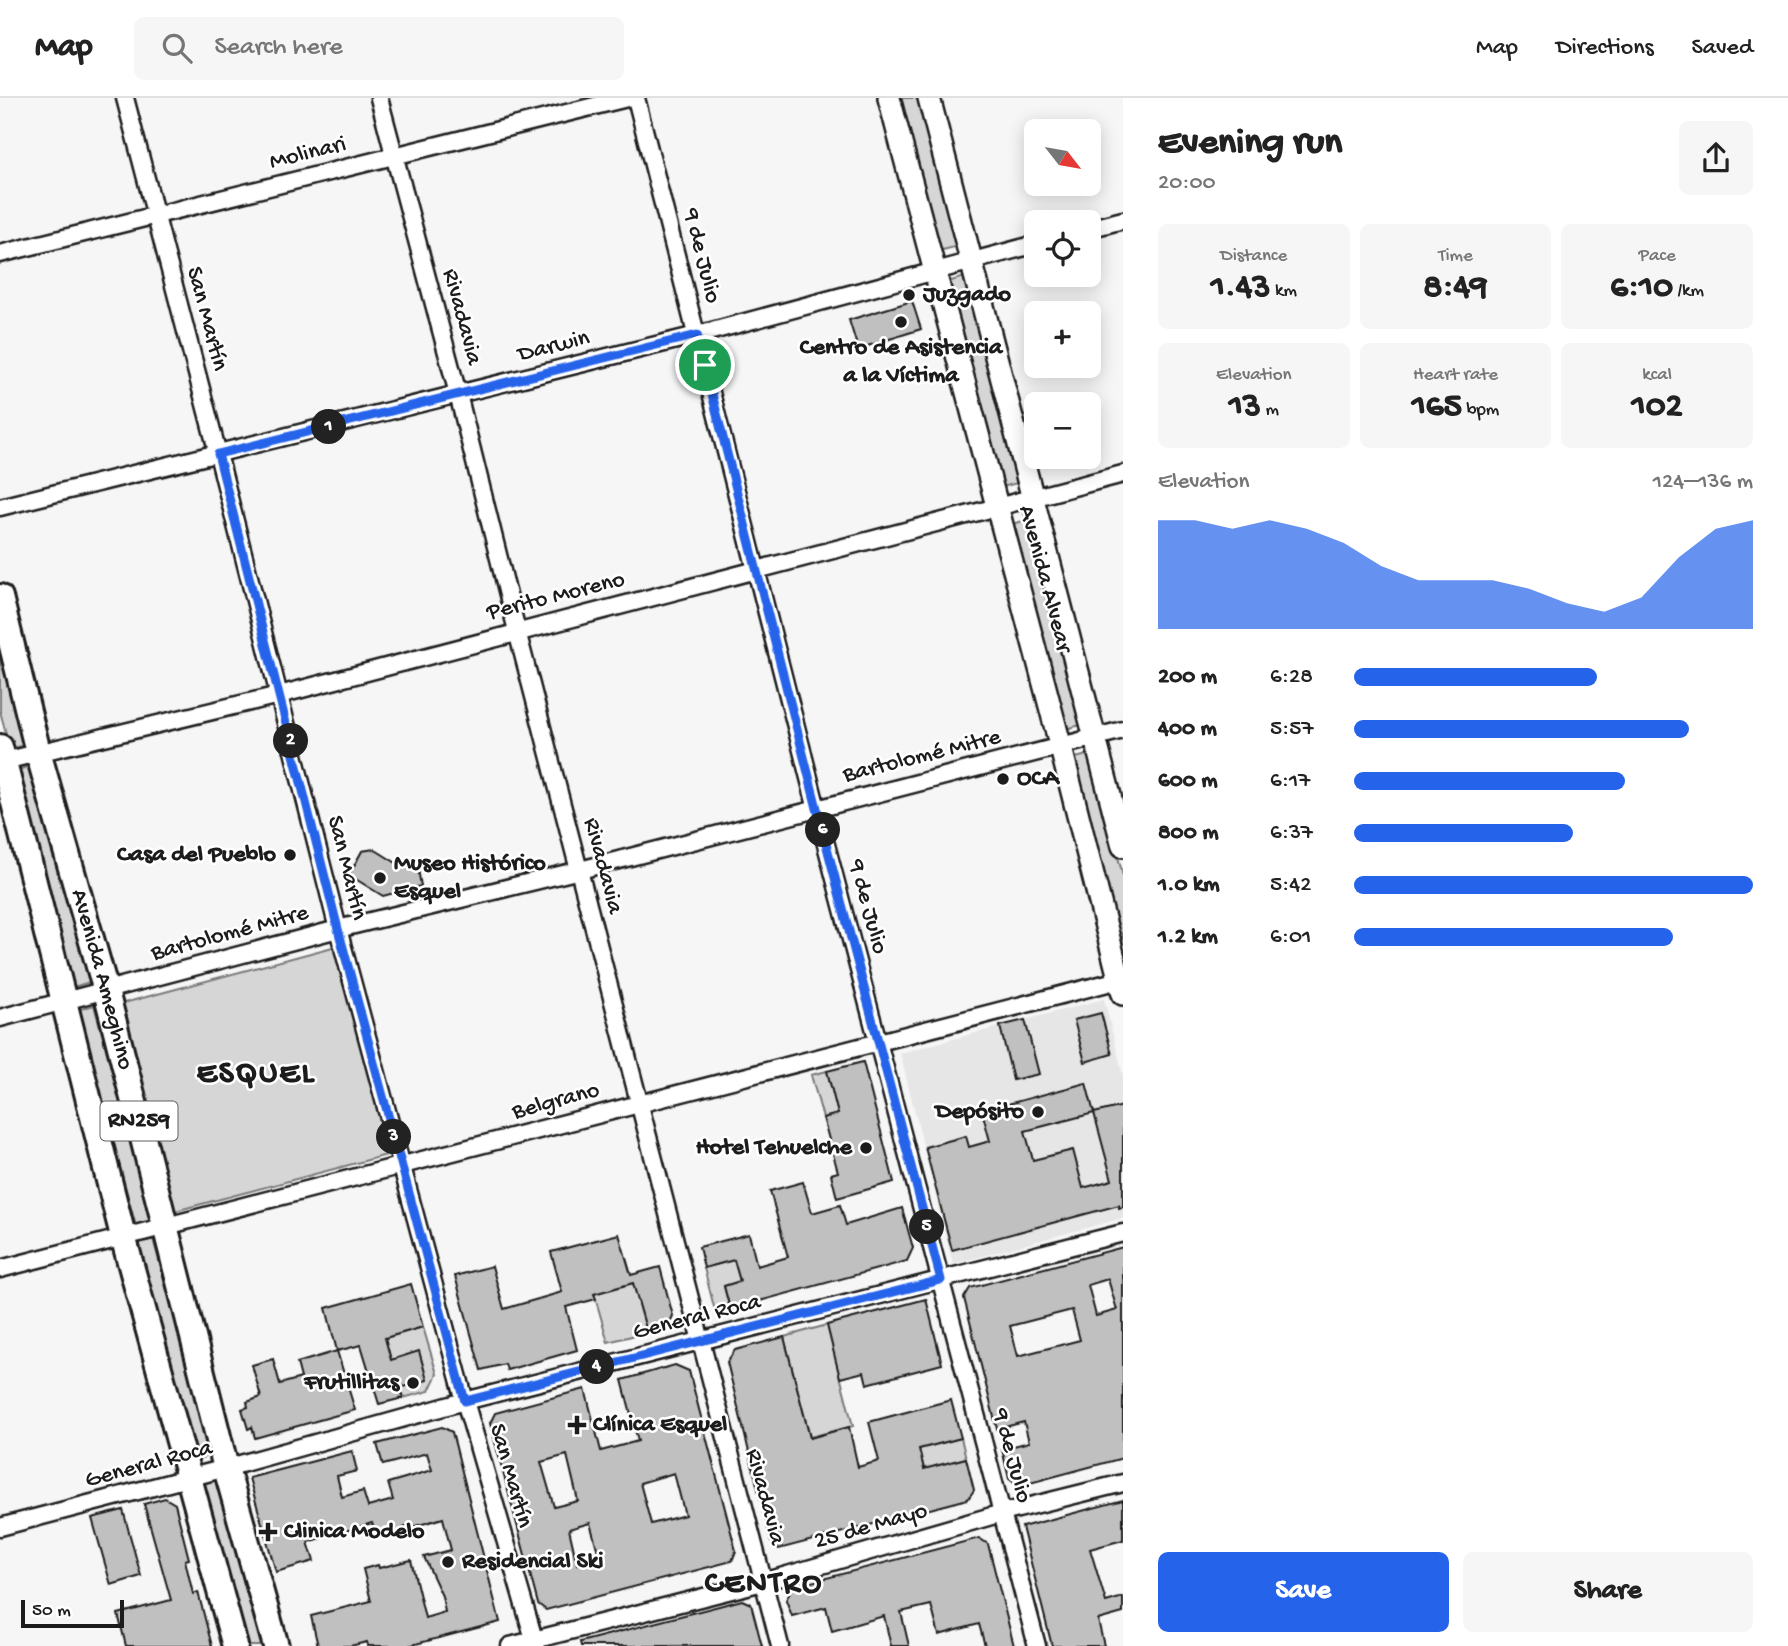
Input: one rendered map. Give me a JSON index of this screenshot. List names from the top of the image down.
{
  "streets": {
    "highway": ["Avenida Ameghino", "RN259"],
    "main road": ["Avenida Alvear"],
    "street": [
      "Molinari",
      "9 de Julio",
      "Rivadavia",
      "San Martín",
      "Darwin",
      "Perito Moreno",
      "Bartolomé Mitre",
      "Belgrano",
      "General Roca",
      "25 de Mayo"
    ]
  },
  "crossings": [
    ["Molinari", "Rivadavia"],
    ["Molinari", "San Martín"],
    ["9 de Julio", "Darwin"],
    ["9 de Julio", "Perito Moreno"],
    ["9 de Julio", "Bartolomé Mitre"],
    ["9 de Julio", "Belgrano"],
    ["9 de Julio", "General Roca"],
    ["9 de Julio", "25 de Mayo"],
    ["Rivadavia", "Darwin"],
    ["Rivadavia", "Perito Moreno"],
    ["Rivadavia", "Bartolomé Mitre"],
    ["Rivadavia", "Belgrano"],
    ["Rivadavia", "General Roca"],
    ["Rivadavia", "25 de Mayo"],
    ["San Martín", "Darwin"],
    ["San Martín", "Perito Moreno"],
    ["San Martín", "Bartolomé Mitre"],
    ["San Martín", "Belgrano"],
    ["San Martín", "General Roca"],
    ["San Martín", "25 de Mayo"],
    ["Darwin", "Avenida Alvear"],
    ["Avenida Alvear", "Perito Moreno"],
    ["Avenida Alvear", "Bartolomé Mitre"],
    ["Avenida Alvear", "Belgrano"],
    ["Perito Moreno", "Avenida Ameghino"],
    ["Bartolomé Mitre", "Avenida Ameghino"],
    ["Avenida Ameghino", "Belgrano"],
    ["Avenida Ameghino", "General Roca"]
  ],
  "districts": ["ESQUEL", "CENTRO"],
  "places": {
    "other": [
      "Juzgado",
      "Centro de Asistencia a la Víctima",
      "OCA",
      "Casa del Pueblo",
      "Museo Histórico Esquel",
      "Depósito",
      "Hotel Tehuelche",
      "Frutillitas",
      "Residencial Ski"
    ],
    "health": ["Clínica Esquel", "Clinica Modelo"]
  },
  "scale_bar": "50 m",
  "north": "bottom right",
  "page": {
    "header": "Map",
    "search": "Search here",
    "nav": ["Map", "Directions", "Saved"],
    "heading": ["Evening run", "20:00"],
    "map_buttons": ["+", "−"],
    "stats": [
      ["Distance", "1.43 km"],
      ["Time", "8:49"],
      ["Pace", "6:10 /km"],
      ["Elevation", "13 m"],
      ["Heart rate", "165 bpm"],
      ["kcal", "102"]
    ],
    "pins": [
      "1",
      "2",
      "6",
      "3",
      "5",
      "4"
    ],
    "chart": ["Elevation", "124–136 m"],
    "list": [
      {
        "name": "200 m",
        "note": "6:28"
      },
      {
        "name": "400 m",
        "note": "5:57"
      },
      {
        "name": "600 m",
        "note": "6:17"
      },
      {
        "name": "800 m",
        "note": "6:37"
      },
      {
        "name": "1.0 km",
        "note": "5:42"
      },
      {
        "name": "1.2 km",
        "note": "6:01"
      }
    ],
    "buttons": ["Save", "Share"],
    "scale": "50 m"
  }
}
